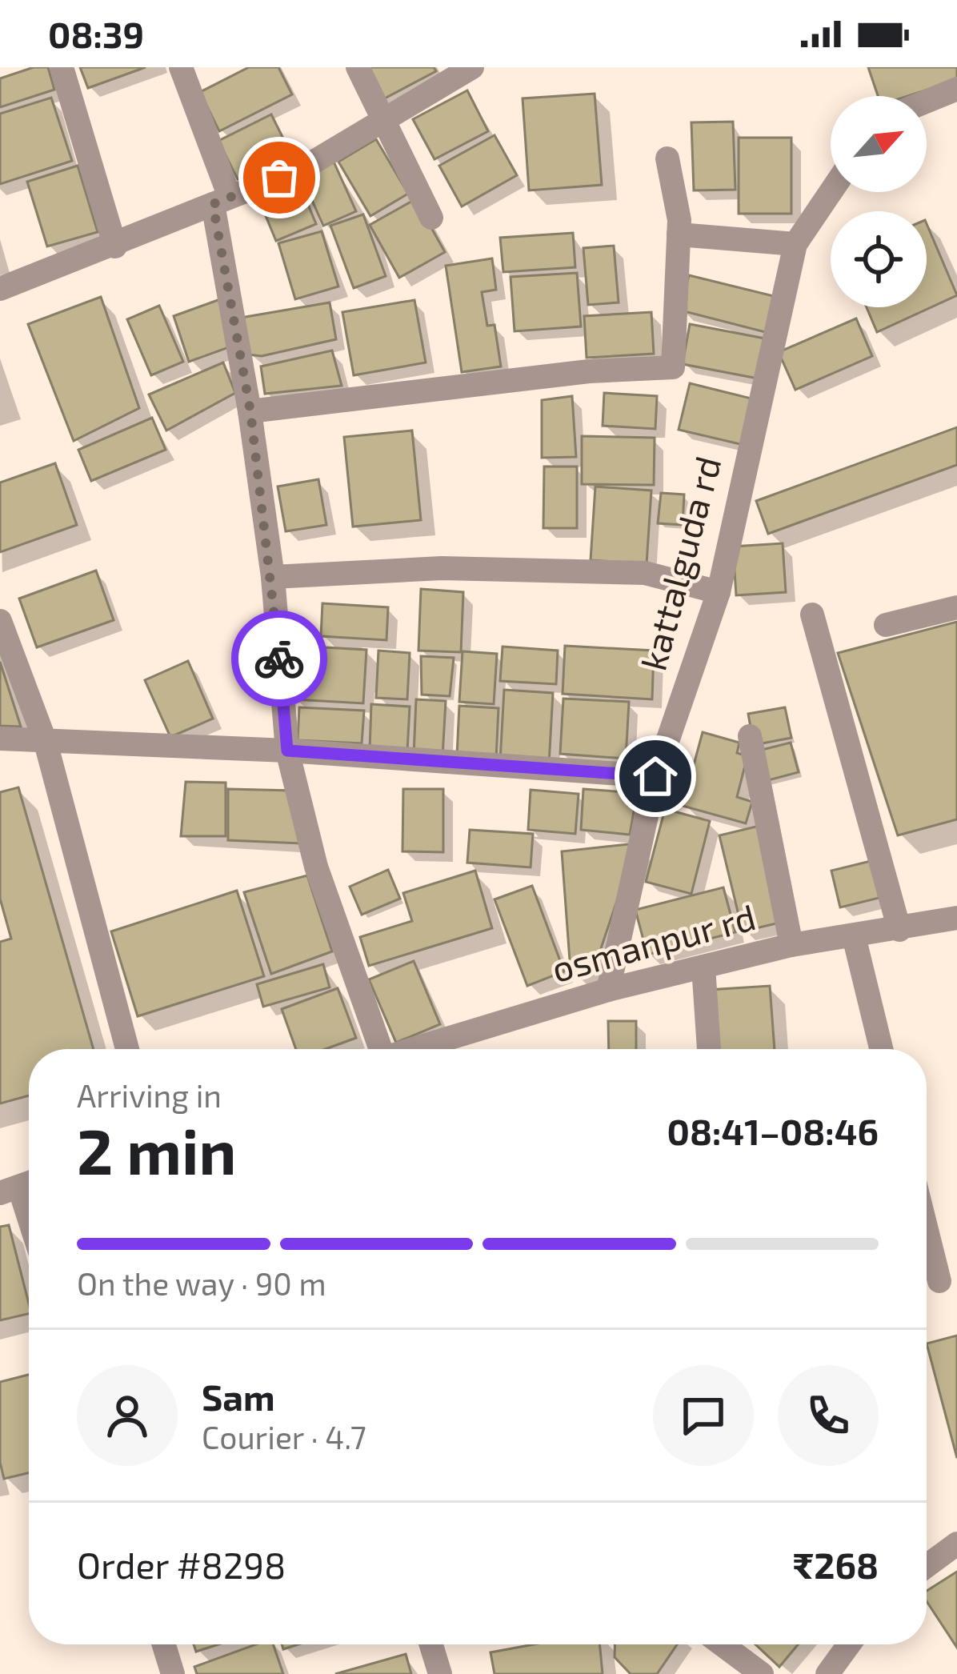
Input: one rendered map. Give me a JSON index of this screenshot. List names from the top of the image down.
{
  "streets": {
    "street": ["kattalguda rd", "osmanpur rd"]
  },
  "crossings": [
    ["kattalguda rd", "osmanpur rd"]
  ],
  "north": "top right",
  "page": {
    "status": "08:39",
    "heading": ["2 min", "Arriving in", "08:41–08:46"],
    "panel": [
      "Sam",
      "Courier · 4.7",
      "Order #8298",
      "₹268"
    ],
    "bar": "On the way · 90 m"
  }
}
